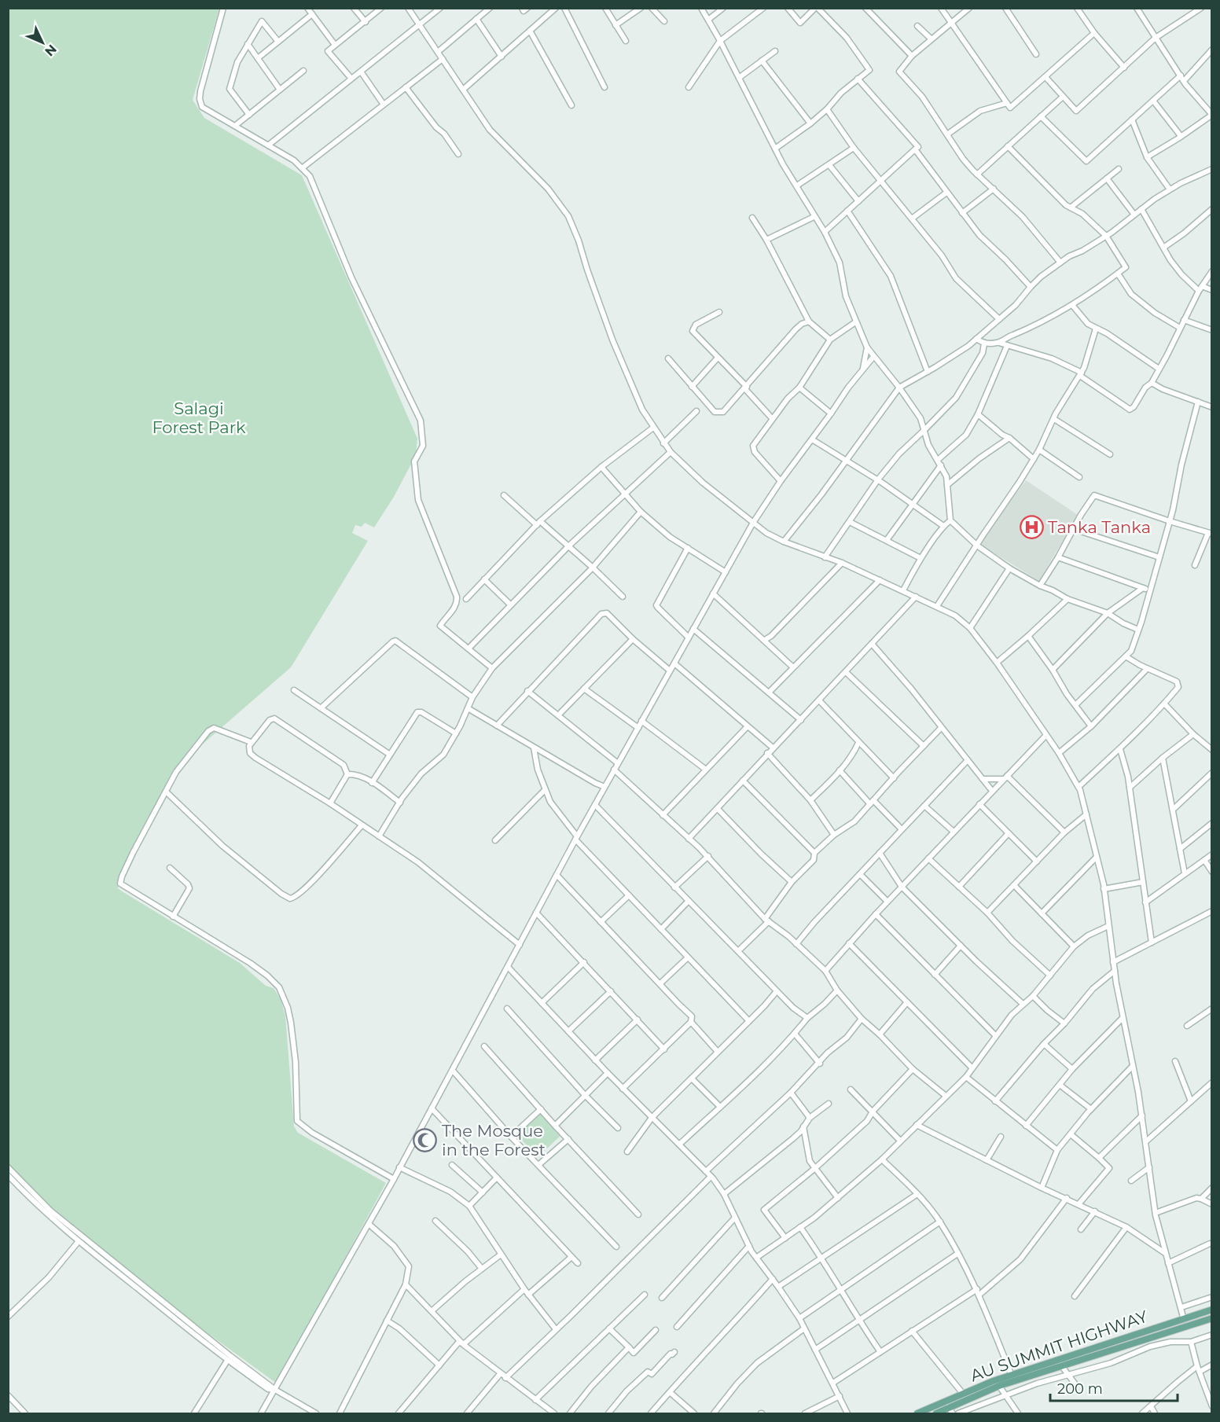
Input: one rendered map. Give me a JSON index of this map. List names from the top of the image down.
{
  "streets": {
    "main road": ["AU SUMMIT HIGHWAY"]
  },
  "parks": ["Salagi Forest Park"],
  "places": {
    "hospital": ["Tanka Tanka"],
    "mosque": ["The Mosque in the Forest"]
  },
  "scale_bar": "200 m",
  "north": "bottom right"
}
